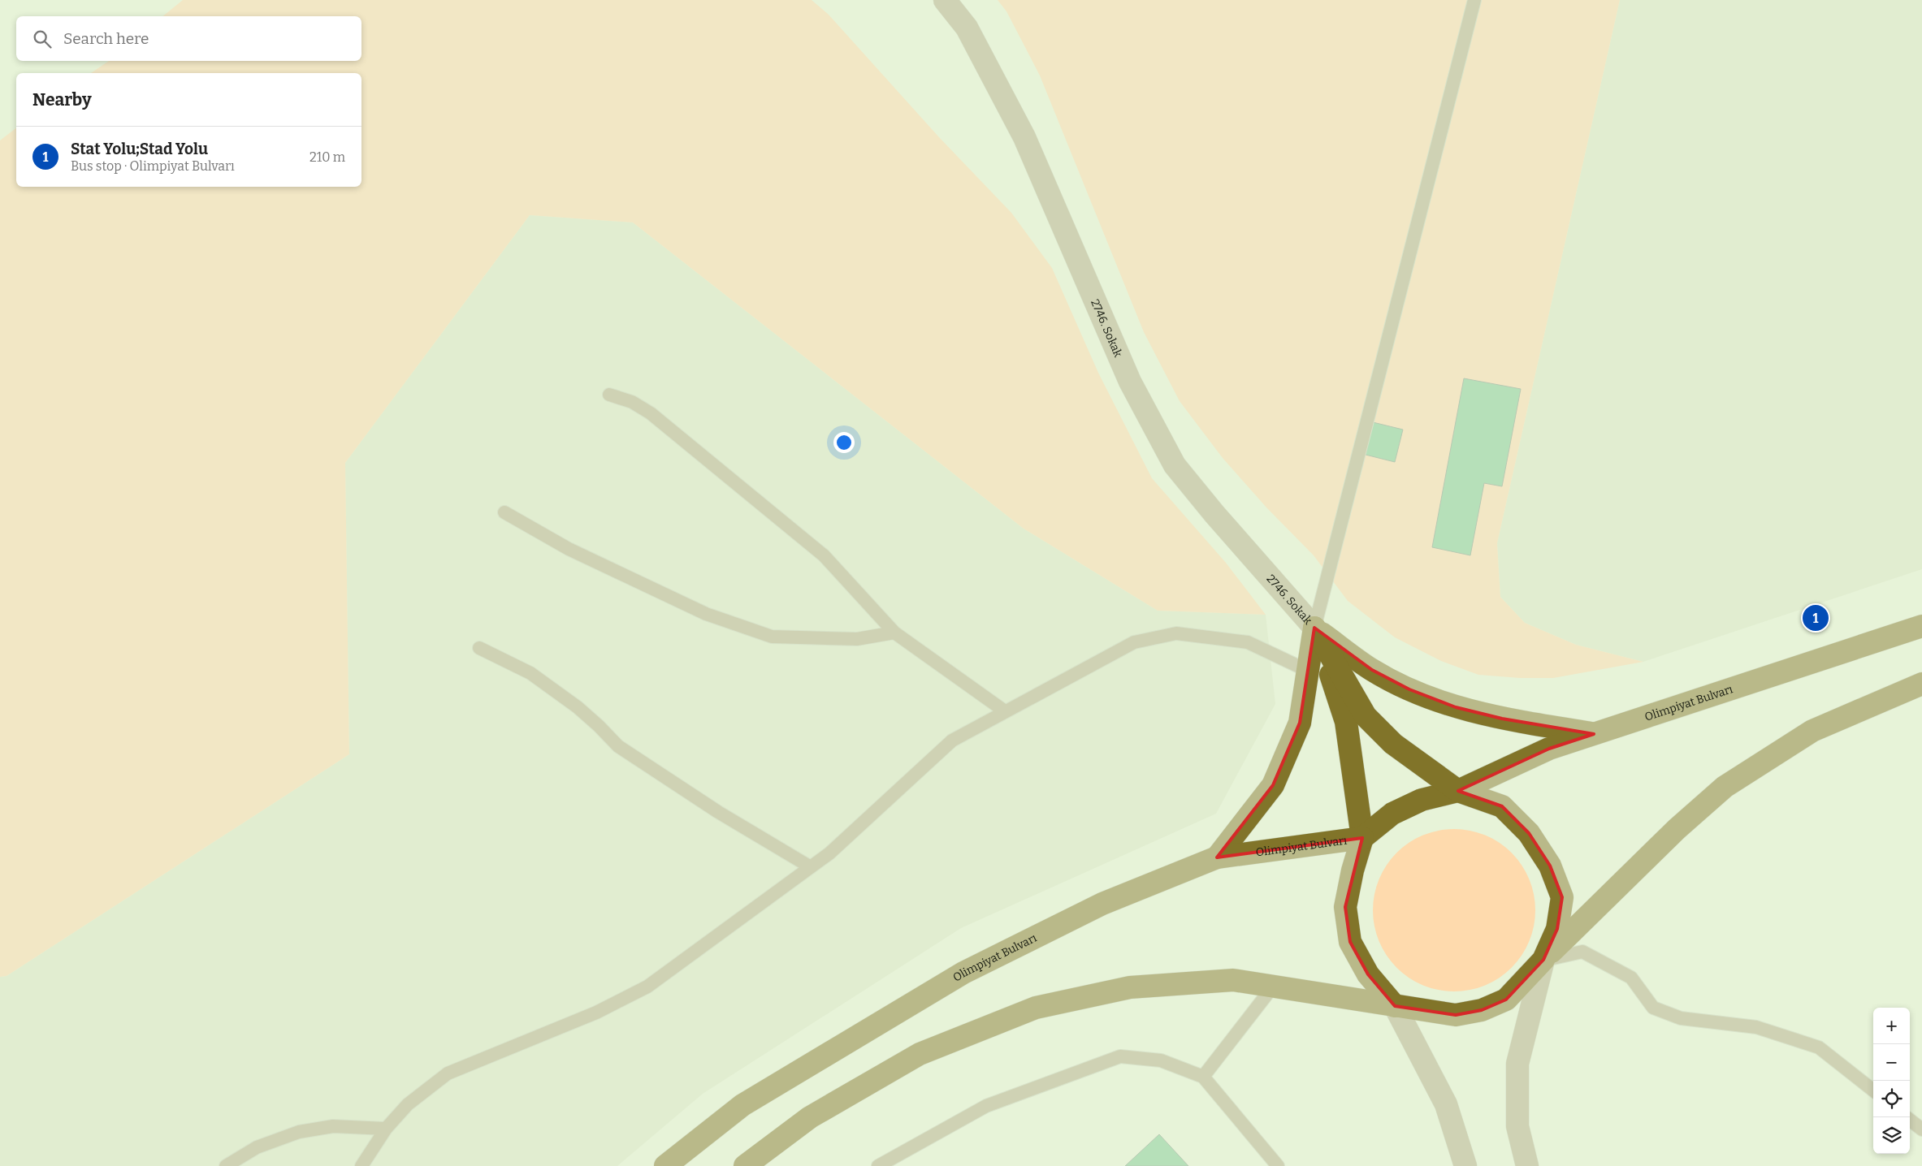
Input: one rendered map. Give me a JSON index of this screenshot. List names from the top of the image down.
{
  "streets": {
    "main road": ["Olimpiyat Bulvarı"],
    "street": ["2746. Sokak"]
  },
  "page": {
    "search": "Search here",
    "heading": "Nearby",
    "list": [
      {
        "mark": "1",
        "name": "Stat Yolu;Stad Yolu",
        "note": "Bus stop · Olimpiyat Bulvarı",
        "value": "210 m"
      }
    ],
    "pins": "1",
    "map_buttons": ["+", "−"]
  }
}
